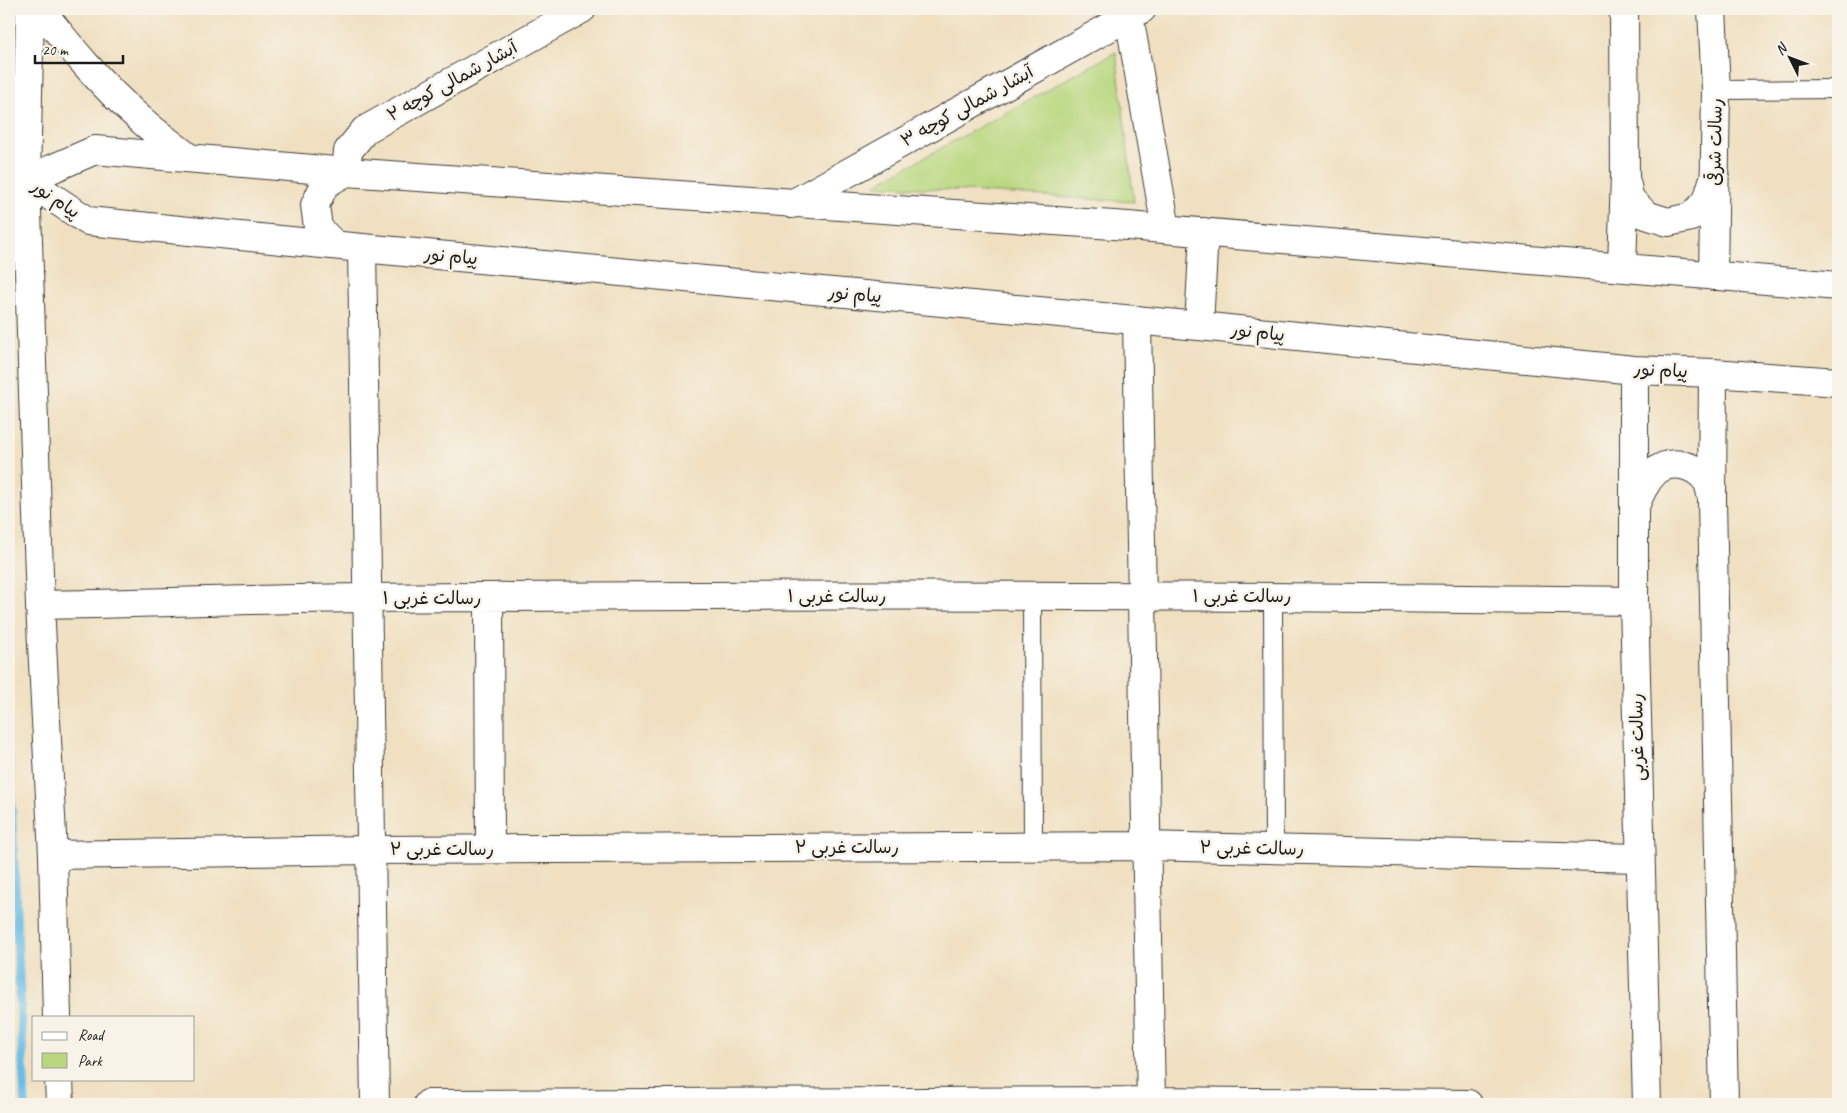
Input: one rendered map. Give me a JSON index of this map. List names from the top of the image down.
{
  "streets": {
    "street": [
      "آبشار شمالی کوچه ۲",
      "آبشار شمالی کوچه ۳",
      "رسالت شرقی",
      "پیام نور",
      "رسالت غربی ۱",
      "رسالت غربی",
      "رسالت غربی ۲"
    ]
  },
  "crossings": [
    ["آبشار شمالی کوچه ۲", "پیام نور"],
    ["آبشار شمالی کوچه ۳", "پیام نور"],
    ["رسالت شرقی", "پیام نور"],
    ["پیام نور", "رسالت غربی"],
    ["رسالت غربی ۱", "رسالت غربی"],
    ["رسالت غربی", "رسالت غربی ۲"]
  ],
  "legend": ["Road", "Park"],
  "scale_bar": "20 m",
  "north": "top left"
}
